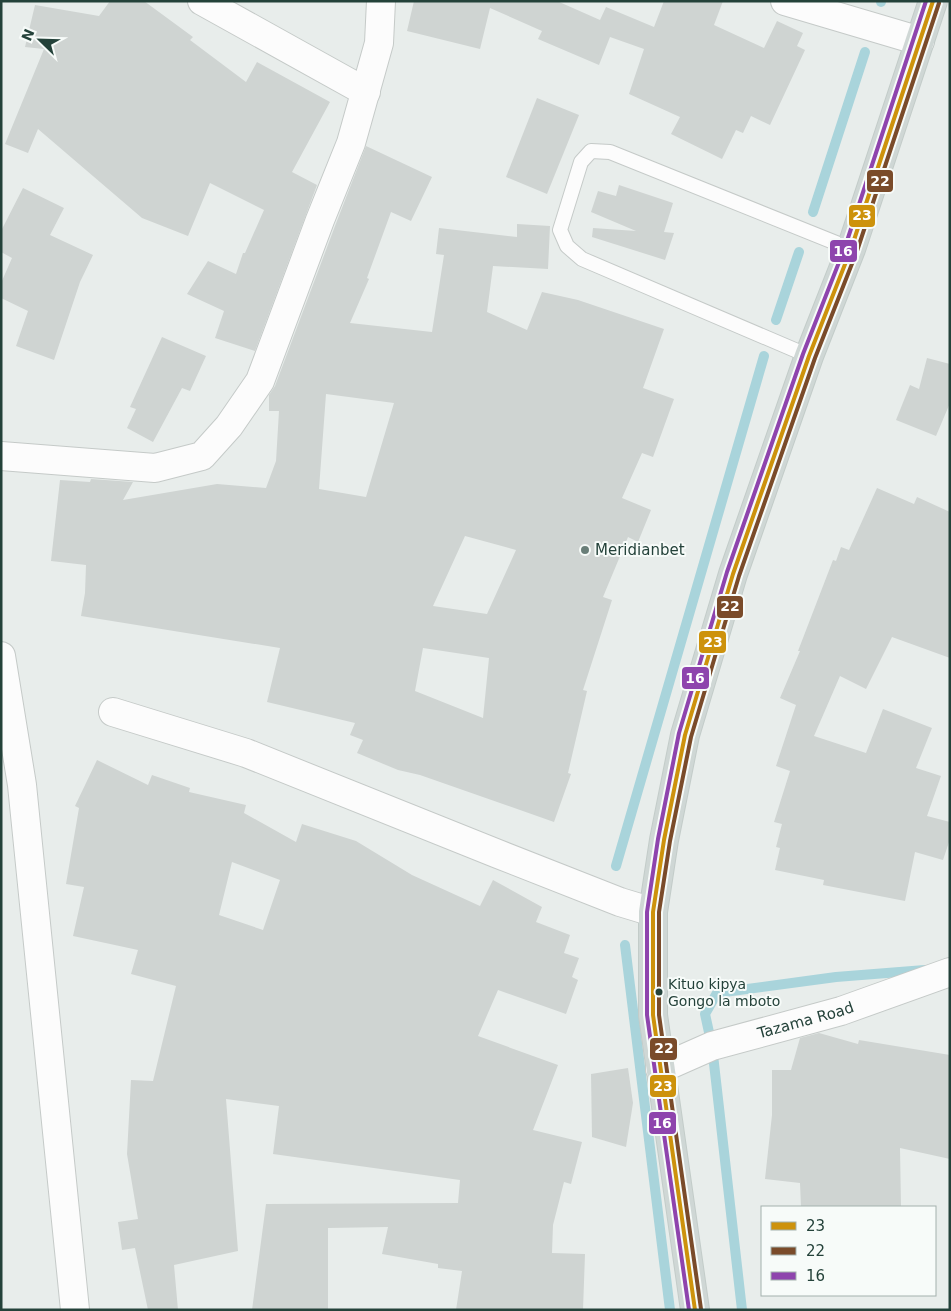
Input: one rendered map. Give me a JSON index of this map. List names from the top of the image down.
{
  "streets": {
    "street": ["Tazama Road"]
  },
  "places": ["Meridianbet", "Kituo kipya Gongo la mboto"],
  "lines": ["transit line 23", "transit line 16", "transit line 22"],
  "legend": ["23", "22", "16"],
  "north": "top left"
}
